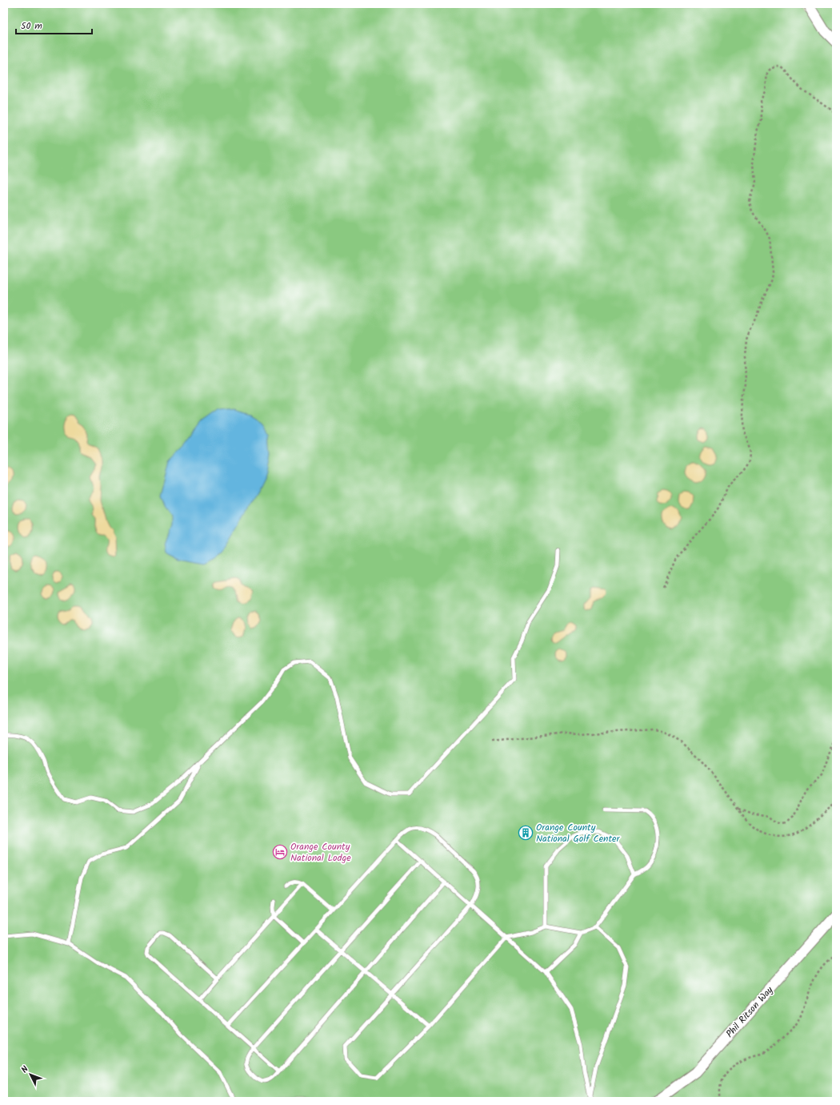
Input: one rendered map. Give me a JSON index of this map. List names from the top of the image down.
{
  "streets": {
    "street": ["Phil Ritson Way"]
  },
  "places": {
    "building": ["Orange County National Golf Center"],
    "hotel": ["Orange County National Lodge"]
  },
  "scale_bar": "50 m",
  "north": "top left"
}
